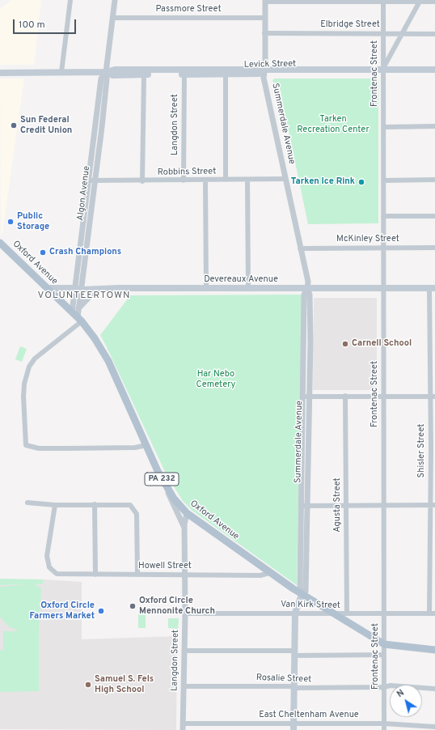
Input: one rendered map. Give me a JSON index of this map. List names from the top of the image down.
{
  "streets": {
    "main road": [
      "Levick Street",
      "Summerdale Avenue",
      "Oxford Avenue",
      "Devereaux Avenue",
      "PA 232"
    ],
    "street": [
      "Passmore Street",
      "Elbridge Street",
      "Frontenac Street",
      "Langdon Street",
      "Robbins Street",
      "Algon Avenue",
      "McKinley Street",
      "Shisler Street",
      "Agusta Street",
      "Howell Street",
      "Van Kirk Street",
      "Rosalie Street",
      "East Cheltenham Avenue"
    ]
  },
  "crossings": [
    ["Passmore Street", "Summerdale Avenue"],
    ["Passmore Street", "Algon Avenue"],
    ["Elbridge Street", "Frontenac Street"],
    ["Elbridge Street", "Summerdale Avenue"],
    ["Levick Street", "Frontenac Street"],
    ["Levick Street", "Summerdale Avenue"],
    ["Levick Street", "Langdon Street"],
    ["Levick Street", "Algon Avenue"],
    ["Frontenac Street", "McKinley Street"],
    ["Frontenac Street", "Oxford Avenue"],
    ["Frontenac Street", "Devereaux Avenue"],
    ["Frontenac Street", "Van Kirk Street"],
    ["Frontenac Street", "Rosalie Street"],
    ["Frontenac Street", "East Cheltenham Avenue"],
    ["Summerdale Avenue", "Robbins Street"],
    ["Summerdale Avenue", "McKinley Street"],
    ["Summerdale Avenue", "Oxford Avenue"],
    ["Summerdale Avenue", "Devereaux Avenue"],
    ["Summerdale Avenue", "Van Kirk Street"],
    ["Summerdale Avenue", "Rosalie Street"],
    ["Summerdale Avenue", "East Cheltenham Avenue"],
    ["Langdon Street", "Robbins Street"],
    ["Langdon Street", "Oxford Avenue"],
    ["Langdon Street", "Howell Street"],
    ["Langdon Street", "Van Kirk Street"],
    ["Langdon Street", "Rosalie Street"],
    ["Langdon Street", "East Cheltenham Avenue"],
    ["Robbins Street", "Algon Avenue"],
    ["Algon Avenue", "Oxford Avenue"],
    ["Algon Avenue", "Devereaux Avenue"],
    ["Oxford Avenue", "Devereaux Avenue"],
    ["Oxford Avenue", "Howell Street"],
    ["Oxford Avenue", "Van Kirk Street"],
    ["Devereaux Avenue", "Shisler Street"],
    ["Shisler Street", "Van Kirk Street"],
    ["Agusta Street", "Van Kirk Street"]
  ],
  "districts": ["VOLUNTEERTOWN"],
  "parks": ["Tarken Recreation Center", "Har Nebo Cemetery"],
  "places": [
    "Sun Federal Credit Union",
    "Tarken Ice Rink",
    "Public Storage",
    "Crash Champions",
    "Carnell School",
    "Oxford Circle Mennonite Church",
    "Oxford Circle Farmers Market",
    "Samuel S. Fels High School"
  ],
  "scale_bar": "100 m",
  "north": "top left"
}
